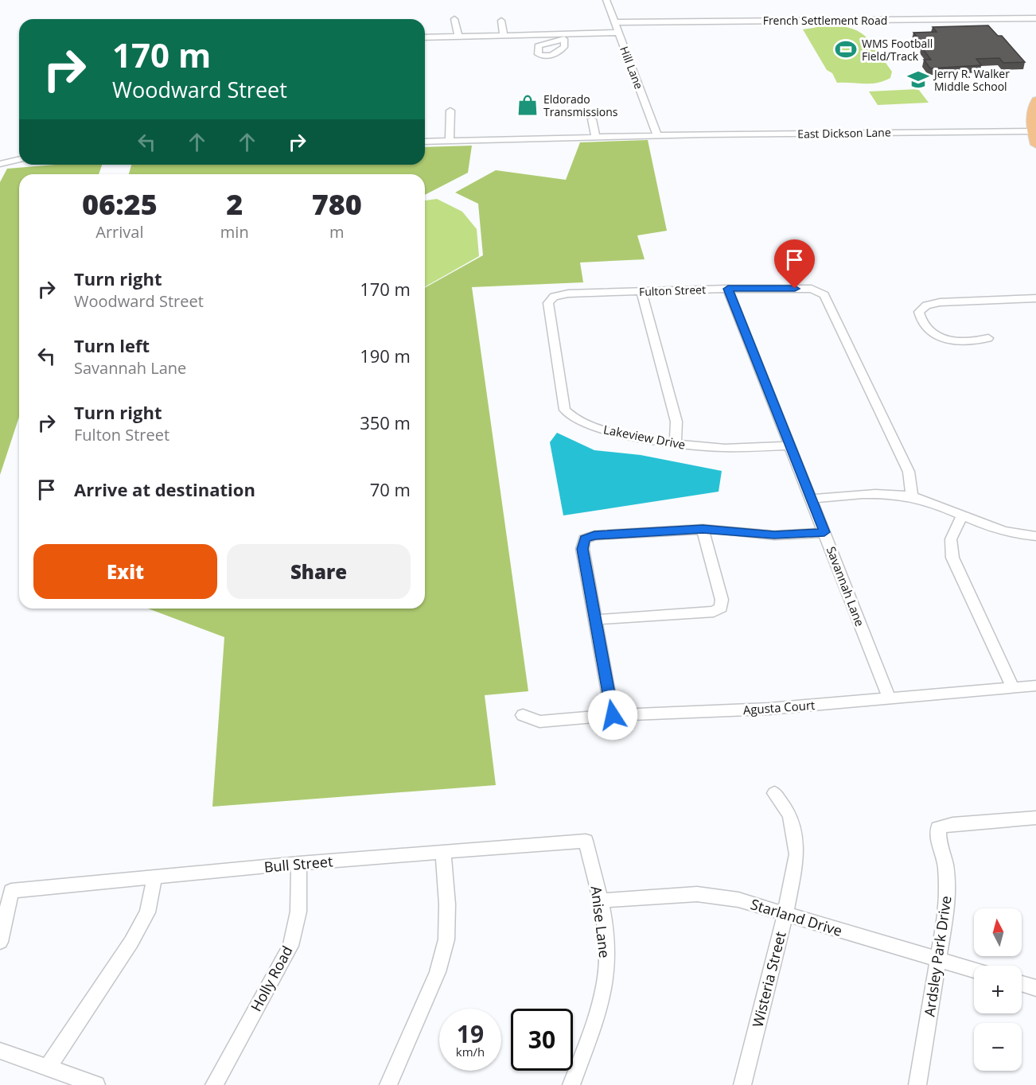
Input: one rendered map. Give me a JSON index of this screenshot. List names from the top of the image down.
{
  "streets": {
    "street": [
      "French Settlement Road",
      "Hill Lane",
      "East Dickson Lane",
      "Fulton Street",
      "Lakeview Drive",
      "Savannah Lane",
      "Agusta Court",
      "Bull Street",
      "Starland Drive",
      "Anise Lane",
      "Ardsley Park Drive",
      "Holly Road",
      "Wisteria Street"
    ]
  },
  "crossings": [
    ["French Settlement Road", "Hill Lane"],
    ["Hill Lane", "East Dickson Lane"],
    ["Fulton Street", "Lakeview Drive"],
    ["Fulton Street", "Savannah Lane"],
    ["Lakeview Drive", "Savannah Lane"],
    ["Savannah Lane", "Agusta Court"],
    ["Bull Street", "Anise Lane"],
    ["Bull Street", "Holly Road"],
    ["Starland Drive", "Anise Lane"],
    ["Starland Drive", "Ardsley Park Drive"],
    ["Starland Drive", "Wisteria Street"]
  ],
  "places": {
    "sports": ["WMS Football Field/Track"],
    "school or university": ["Jerry R. Walker Middle School"],
    "shop": ["Eldorado Transmissions"]
  },
  "north": "top",
  "page": {
    "turn": ["170 m", "Woodward Street"],
    "eta": [
      "06:25",
      "Arrival",
      "2",
      "min",
      "780",
      "m"
    ],
    "list": [
      {
        "name": "Turn right",
        "note": "Woodward Street",
        "value": "170 m"
      },
      {
        "name": "Turn left",
        "note": "Savannah Lane",
        "value": "190 m"
      },
      {
        "name": "Turn right",
        "note": "Fulton Street",
        "value": "350 m"
      },
      {
        "name": "Arrive at destination",
        "value": "70 m"
      }
    ],
    "buttons": ["Exit", "Share"],
    "map_buttons": ["+", "−"],
    "speed": "19 km/h",
    "limit": "30"
  }
}
